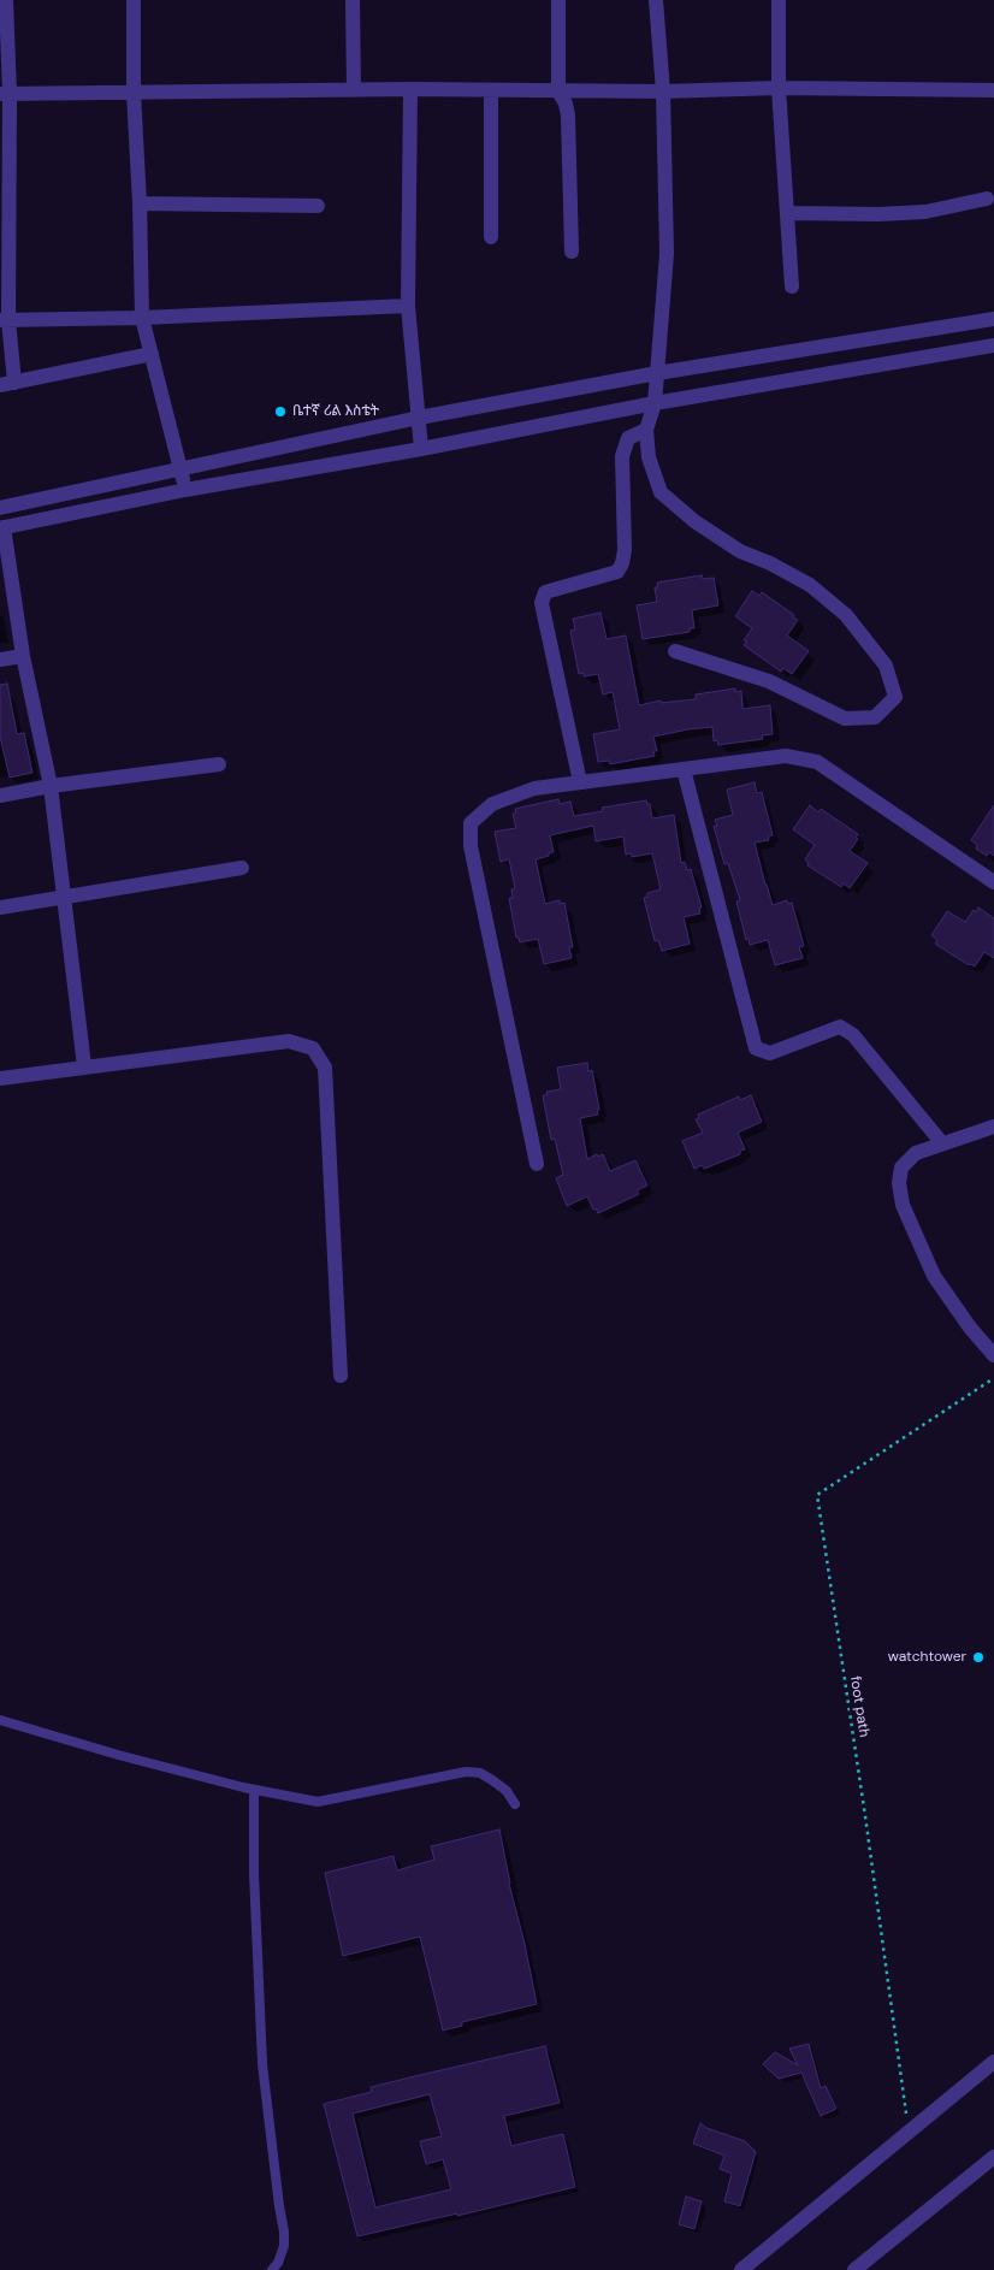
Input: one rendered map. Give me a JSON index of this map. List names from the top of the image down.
{
  "streets": {
    "path": ["foot path"]
  },
  "places": ["ቤተኛ ሪል እስቴት", "watchtower"]
}
